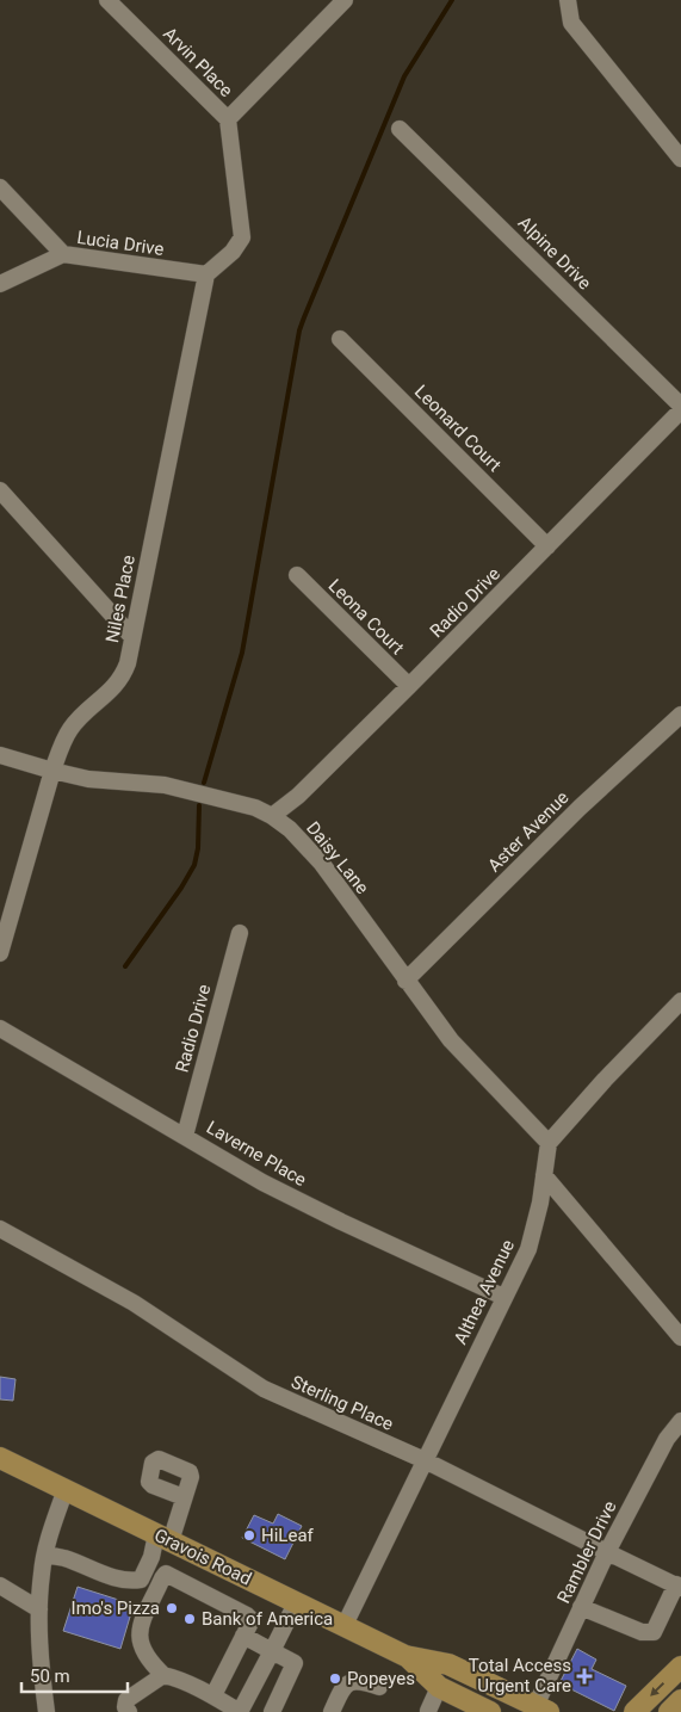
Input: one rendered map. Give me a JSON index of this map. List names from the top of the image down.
{
  "streets": {
    "main road": ["Gravois Road"],
    "street": [
      "Arvin Place",
      "Lucia Drive",
      "Alpine Drive",
      "Leonard Court",
      "Niles Place",
      "Radio Drive",
      "Leona Court",
      "Aster Avenue",
      "Daisy Lane",
      "Laverne Place",
      "Althea Avenue",
      "Sterling Place",
      "Rambler Drive"
    ]
  },
  "crossings": [
    ["Arvin Place", "Lucia Drive"],
    ["Arvin Place", "Niles Place"],
    ["Lucia Drive", "Niles Place"],
    ["Leonard Court", "Radio Drive"],
    ["Niles Place", "Daisy Lane"],
    ["Radio Drive", "Leona Court"],
    ["Radio Drive", "Daisy Lane"],
    ["Radio Drive", "Laverne Place"],
    ["Aster Avenue", "Daisy Lane"],
    ["Daisy Lane", "Althea Avenue"],
    ["Laverne Place", "Althea Avenue"],
    ["Althea Avenue", "Sterling Place"],
    ["Althea Avenue", "Gravois Road"],
    ["Sterling Place", "Rambler Drive"],
    ["Rambler Drive", "Gravois Road"]
  ],
  "places": {
    "other": [
      "HiLeaf",
      "Imo's Pizza",
      "Bank of America",
      "Popeyes"
    ],
    "health": ["Total Access Urgent Care"]
  },
  "scale_bar": "50 m"
}
